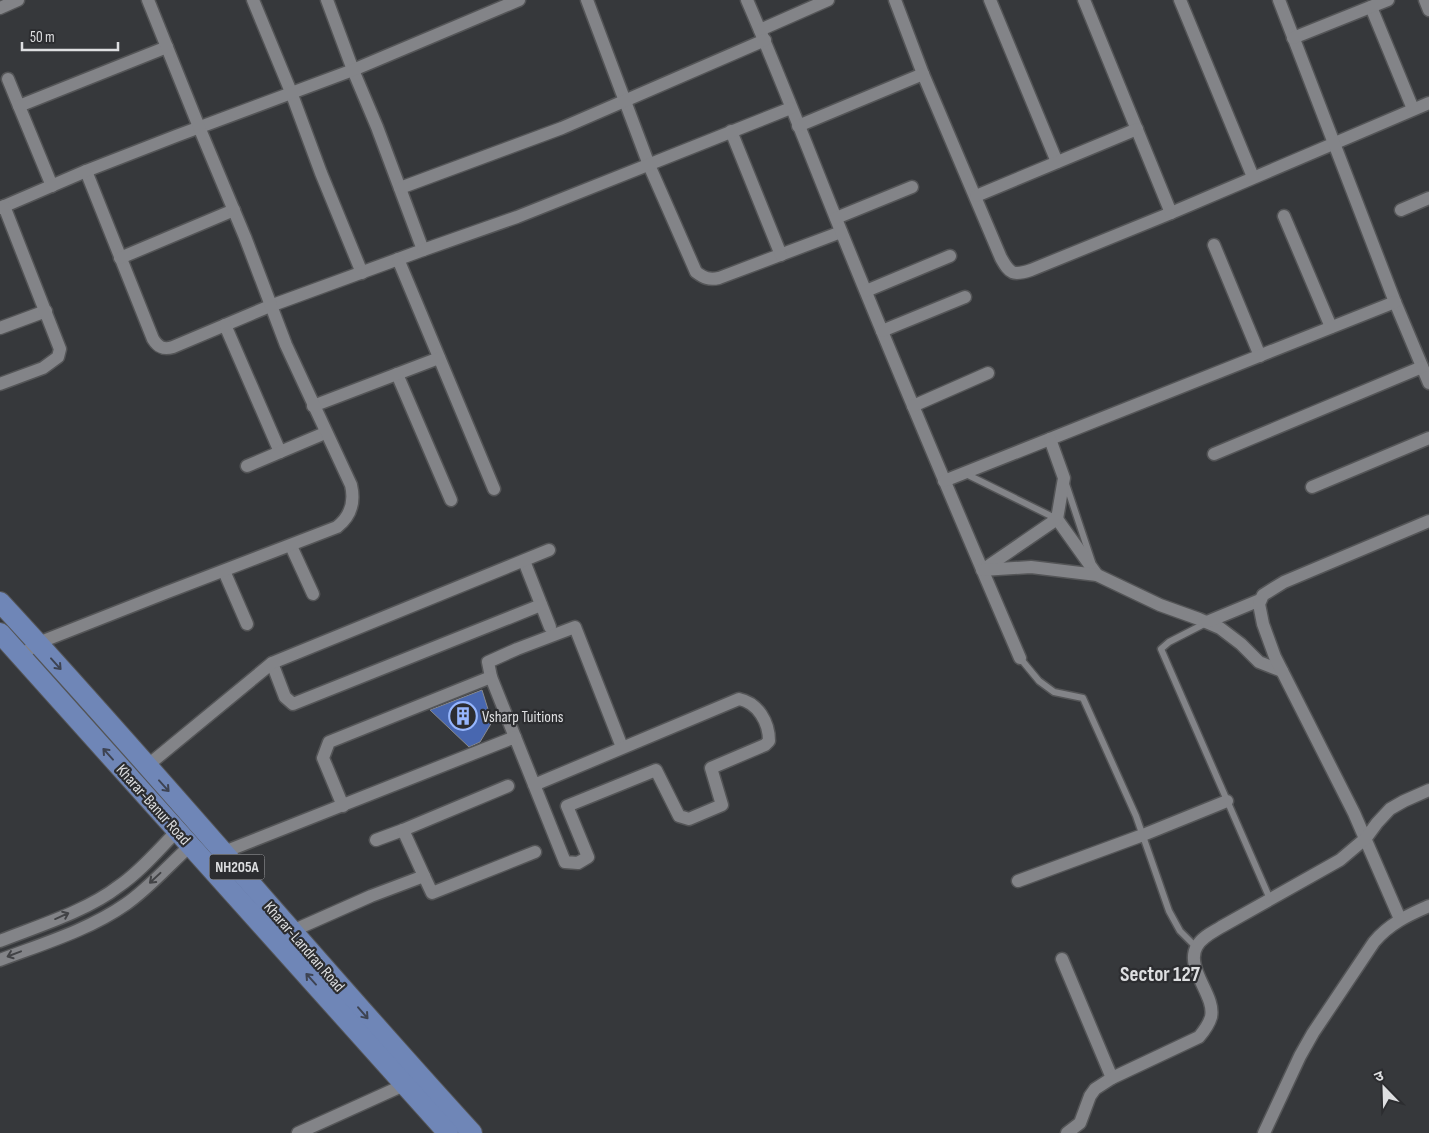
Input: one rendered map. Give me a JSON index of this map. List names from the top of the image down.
{
  "streets": {
    "highway": ["Kharar-Banur Road", "NH205A", "Kharar-Landran Road"]
  },
  "one_way": ["Kharar-Banur Road", "Kharar-Landran Road"],
  "districts": ["Sector 127"],
  "places": {
    "building": ["Vsharp Tuitions"]
  },
  "scale_bar": "50 m",
  "north": "top left"
}
